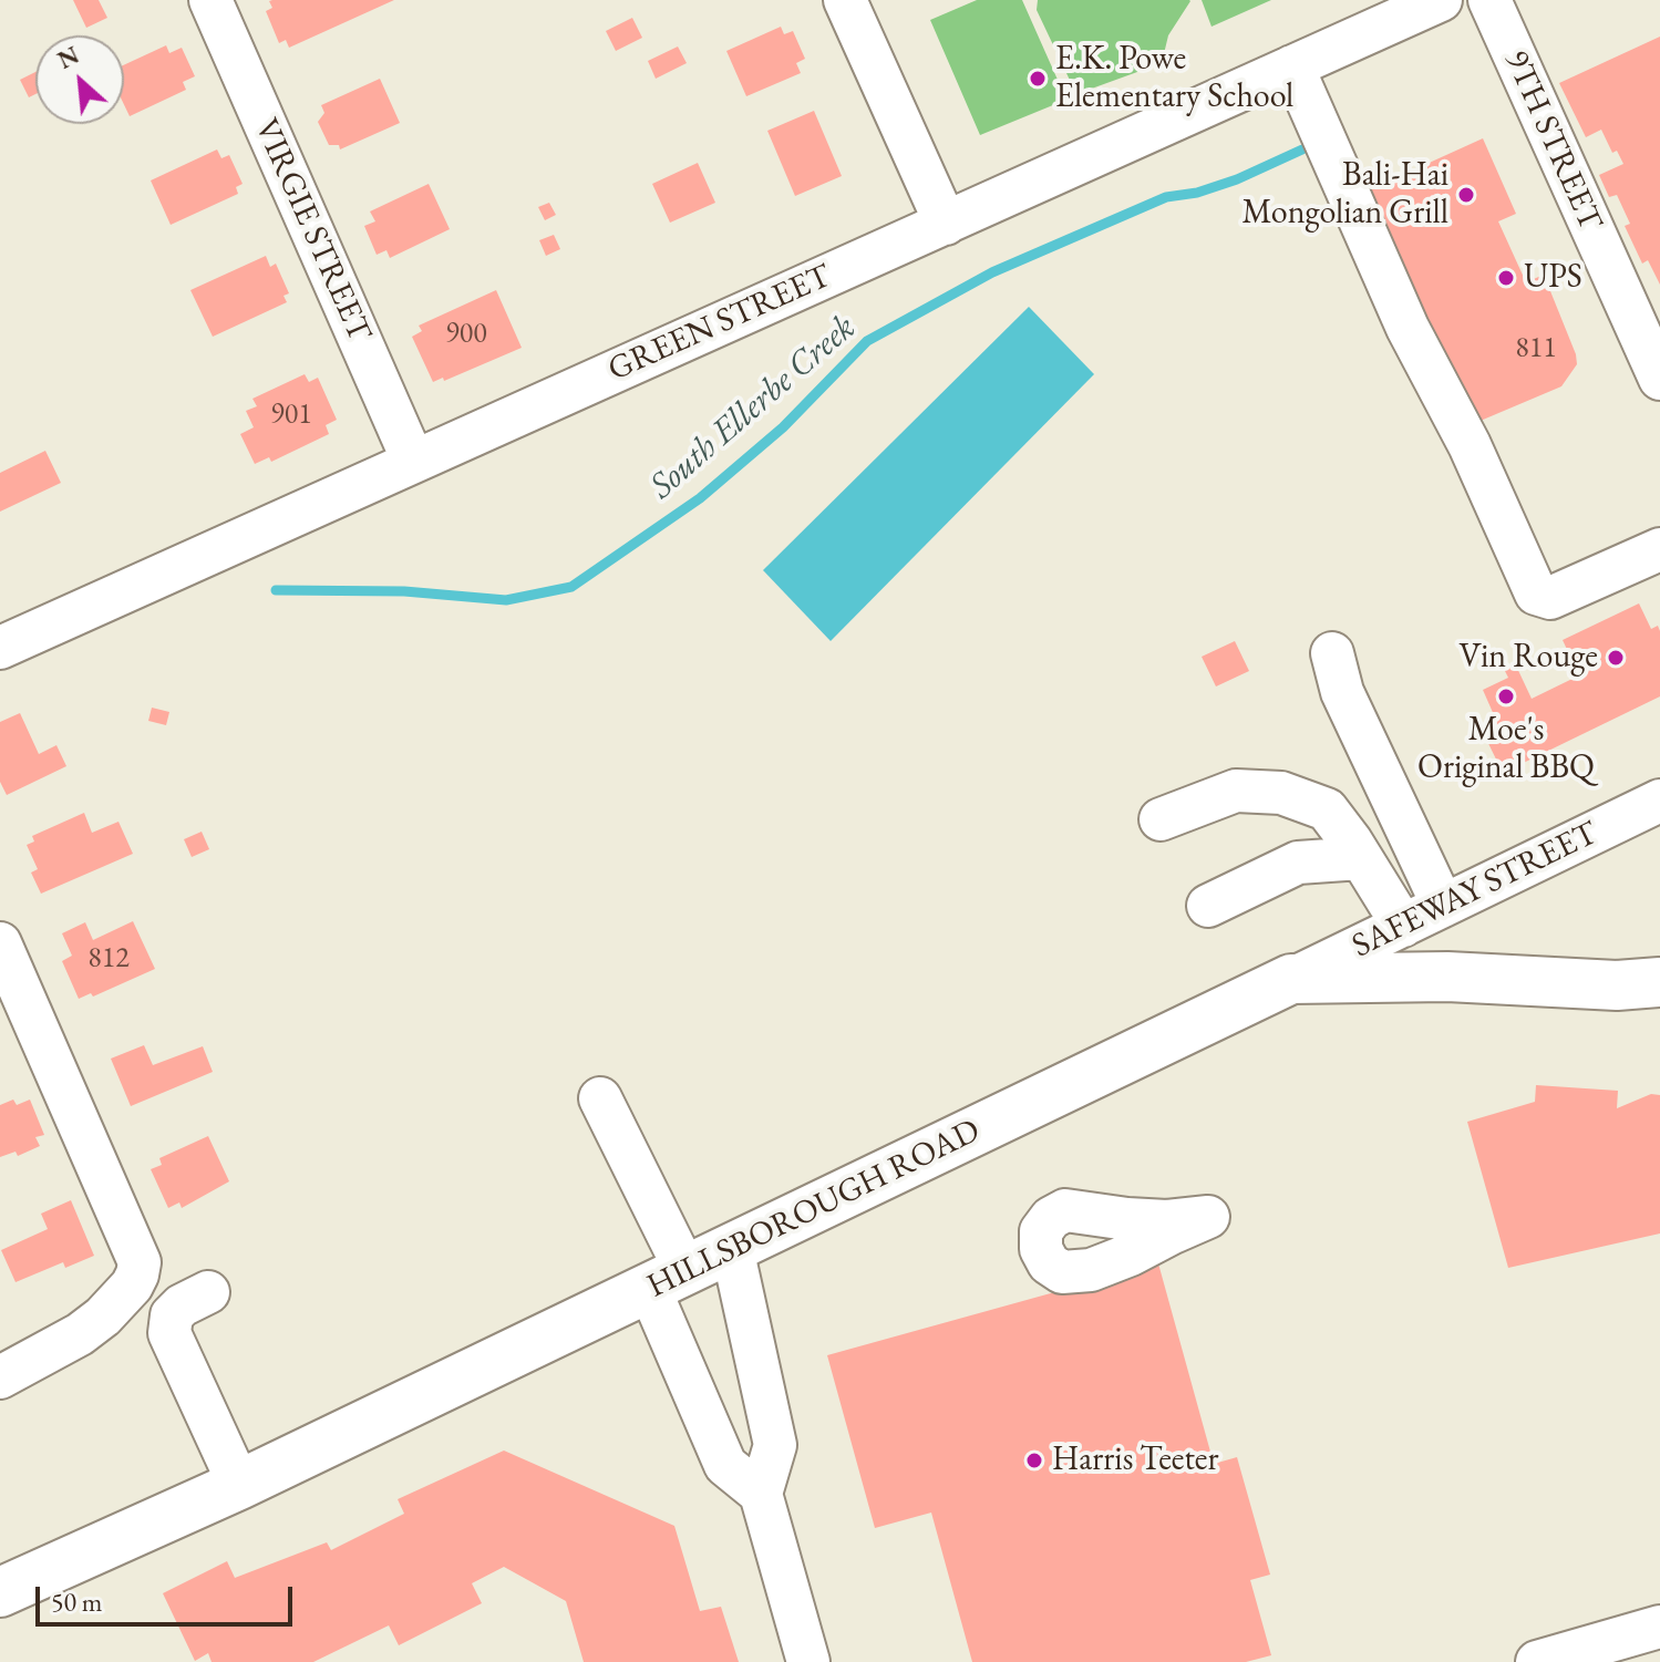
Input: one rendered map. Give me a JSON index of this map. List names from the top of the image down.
{
  "streets": {
    "main road": ["HILLSBOROUGH ROAD"],
    "street": [
      "9TH STREET",
      "VIRGIE STREET",
      "GREEN STREET",
      "SAFEWAY STREET"
    ]
  },
  "crossings": [
    ["VIRGIE STREET", "GREEN STREET"],
    ["SAFEWAY STREET", "HILLSBOROUGH ROAD"]
  ],
  "water": ["South Ellerbe Creek"],
  "places": [
    "E.K. Powe Elementary School",
    "Bali-Hai Mongolian Grill",
    "UPS",
    "Vin Rouge",
    "Moe's Original BBQ",
    "Harris Teeter"
  ],
  "house_numbers": [
    "900",
    "811",
    "901",
    "812"
  ],
  "scale_bar": "50 m",
  "north": "top left"
}
